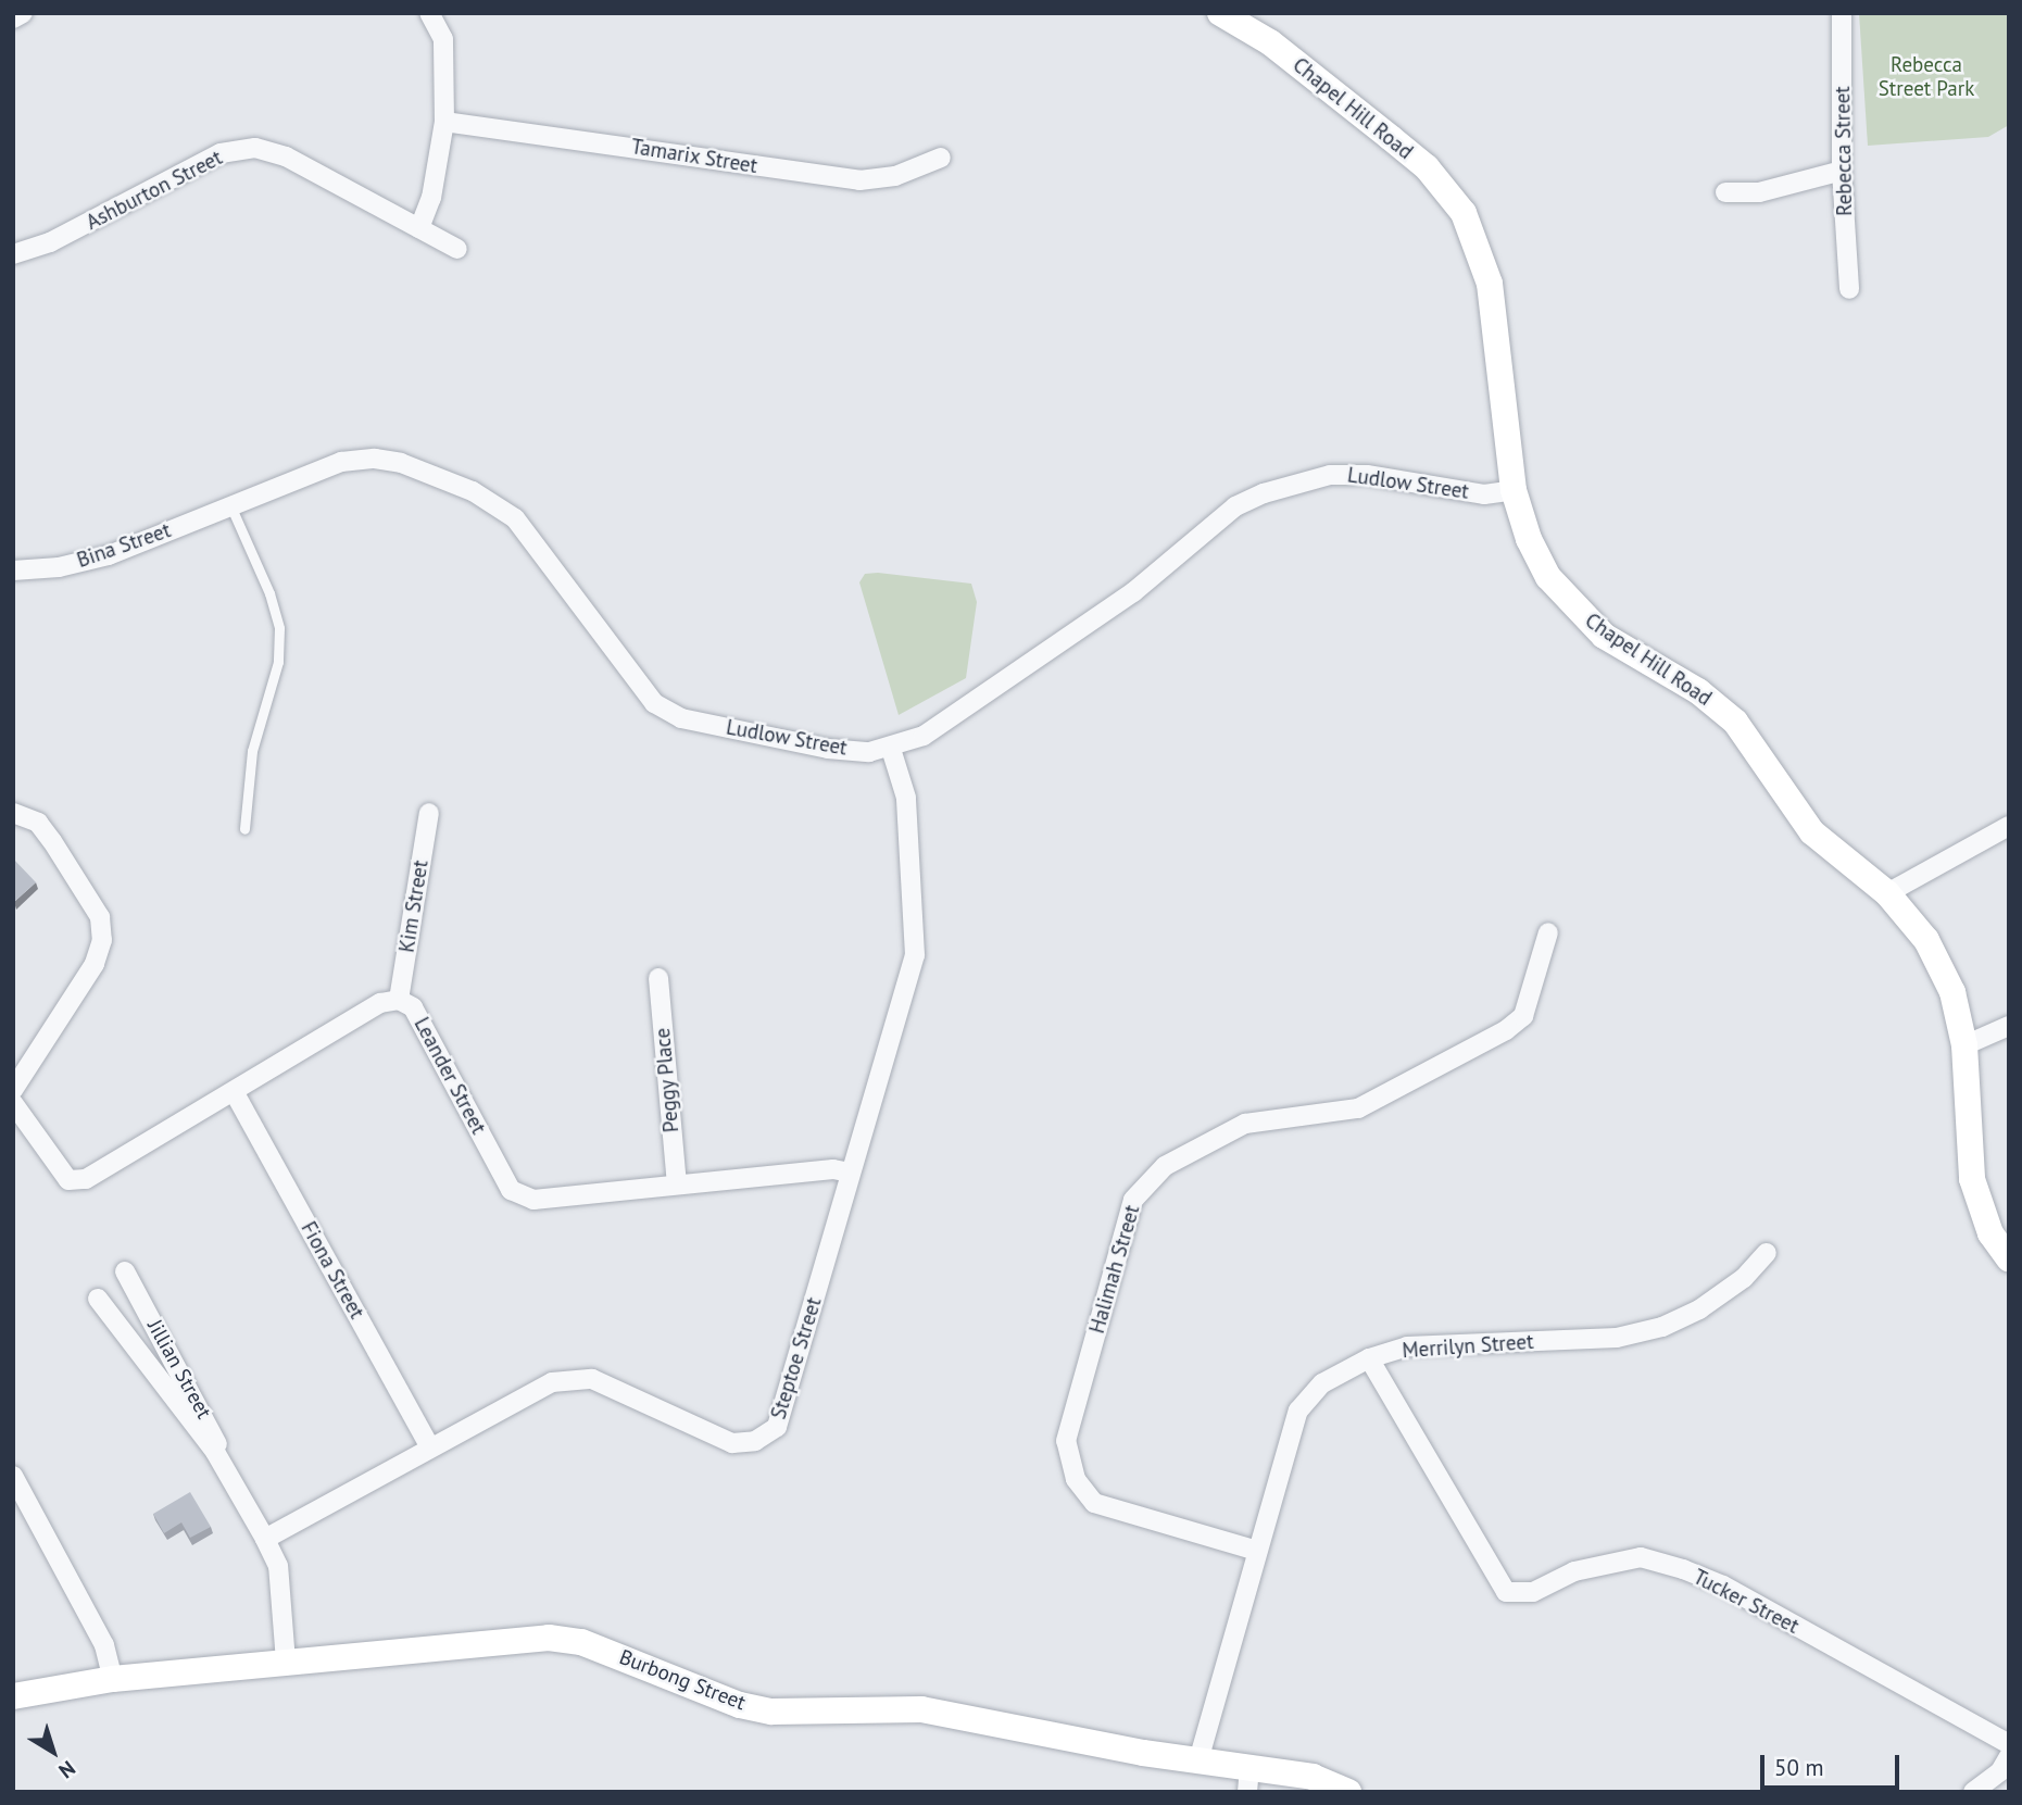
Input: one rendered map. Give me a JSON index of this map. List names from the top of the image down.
{
  "streets": {
    "main road": ["Chapel Hill Road", "Burbong Street"],
    "street": [
      "Rebecca Street",
      "Tamarix Street",
      "Ashburton Street",
      "Ludlow Street",
      "Bina Street",
      "Kim Street",
      "Leander Street",
      "Peggy Place",
      "Halimah Street",
      "Fiona Street",
      "Merrilyn Street",
      "Steptoe Street",
      "Jillian Street",
      "Tucker Street"
    ]
  },
  "crossings": [
    ["Chapel Hill Road", "Ludlow Street"],
    ["Ludlow Street", "Bina Street"],
    ["Ludlow Street", "Steptoe Street"],
    ["Kim Street", "Leander Street"],
    ["Leander Street", "Peggy Place"],
    ["Leander Street", "Fiona Street"],
    ["Leander Street", "Steptoe Street"],
    ["Halimah Street", "Merrilyn Street"],
    ["Fiona Street", "Steptoe Street"],
    ["Merrilyn Street", "Tucker Street"],
    ["Merrilyn Street", "Burbong Street"],
    ["Steptoe Street", "Jillian Street"]
  ],
  "parks": ["Rebecca Street Park"],
  "scale_bar": "50 m",
  "north": "bottom right"
}
